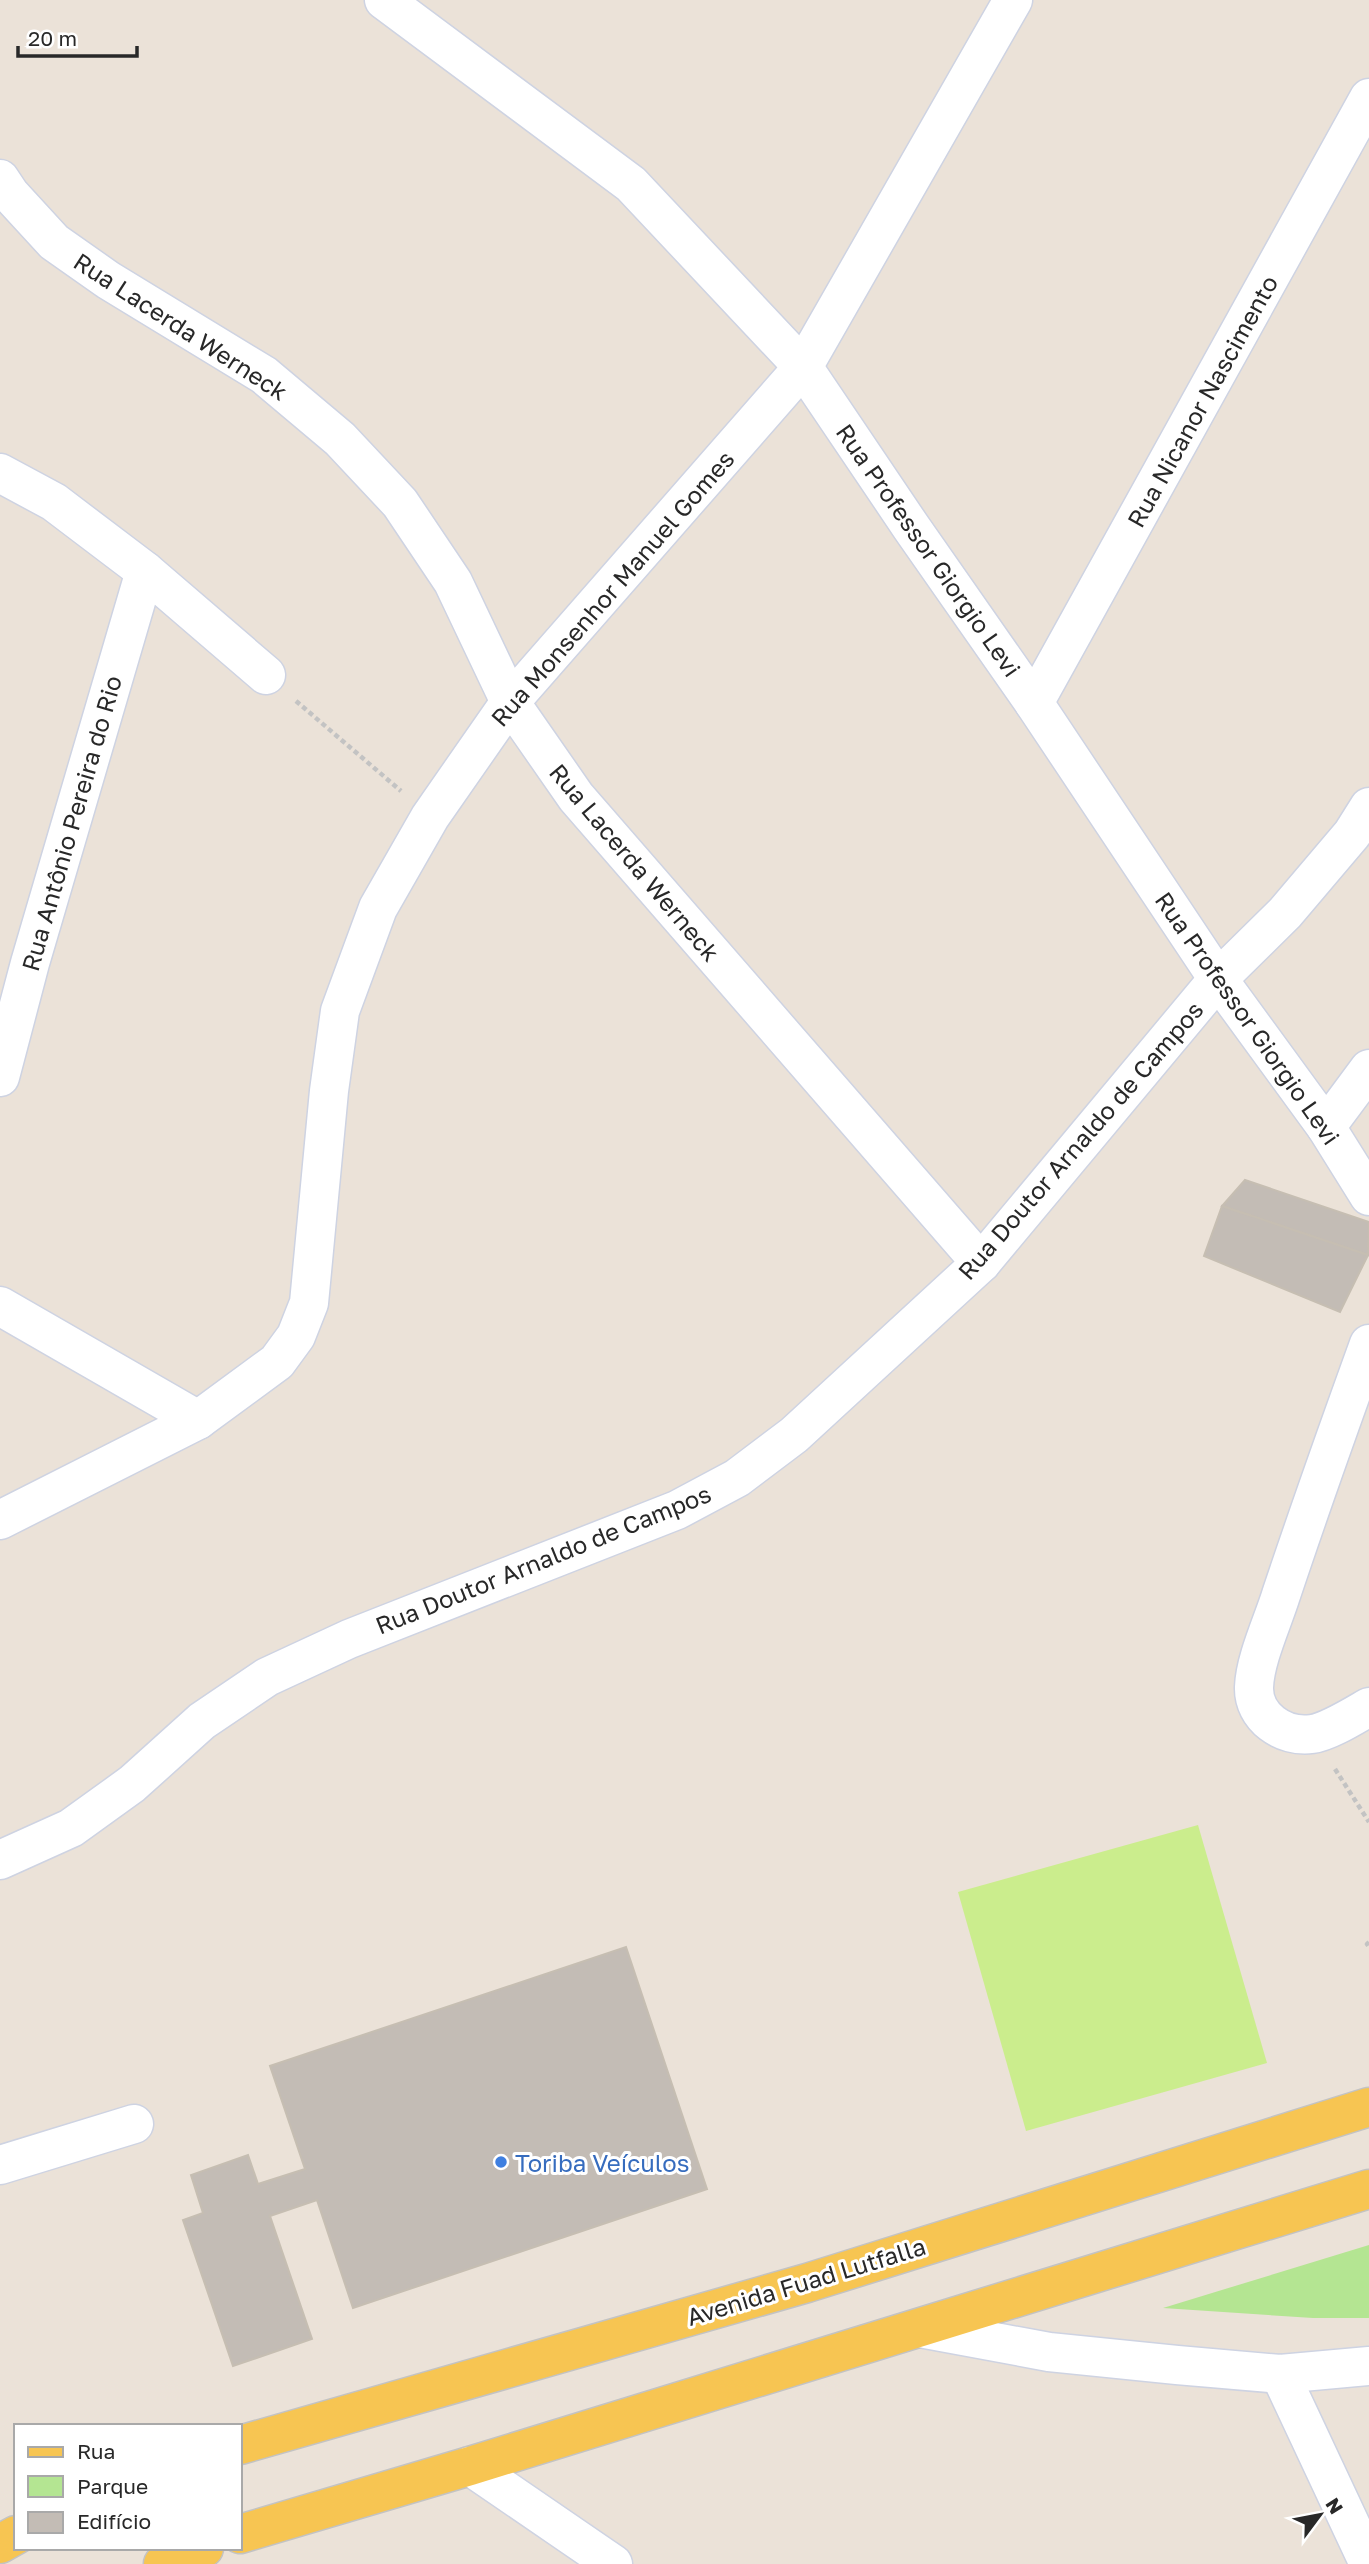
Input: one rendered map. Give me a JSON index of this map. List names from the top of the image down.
{
  "streets": {
    "main road": ["Avenida Fuad Lutfalla"],
    "street": [
      "Rua Lacerda Werneck",
      "Rua Nicanor Nascimento",
      "Rua Professor Giorgio Levi",
      "Rua Monsenhor Manuel Gomes",
      "Rua Antônio Pereira do Rio",
      "Rua Doutor Arnaldo de Campos"
    ]
  },
  "crossings": [
    ["Rua Lacerda Werneck", "Rua Monsenhor Manuel Gomes"],
    ["Rua Lacerda Werneck", "Rua Doutor Arnaldo de Campos"],
    ["Rua Nicanor Nascimento", "Rua Professor Giorgio Levi"],
    ["Rua Professor Giorgio Levi", "Rua Monsenhor Manuel Gomes"],
    ["Rua Professor Giorgio Levi", "Rua Doutor Arnaldo de Campos"]
  ],
  "places": ["Toriba Veículos"],
  "legend": ["Rua", "Parque", "Edifício"],
  "scale_bar": "20 m",
  "north": "top right"
}
